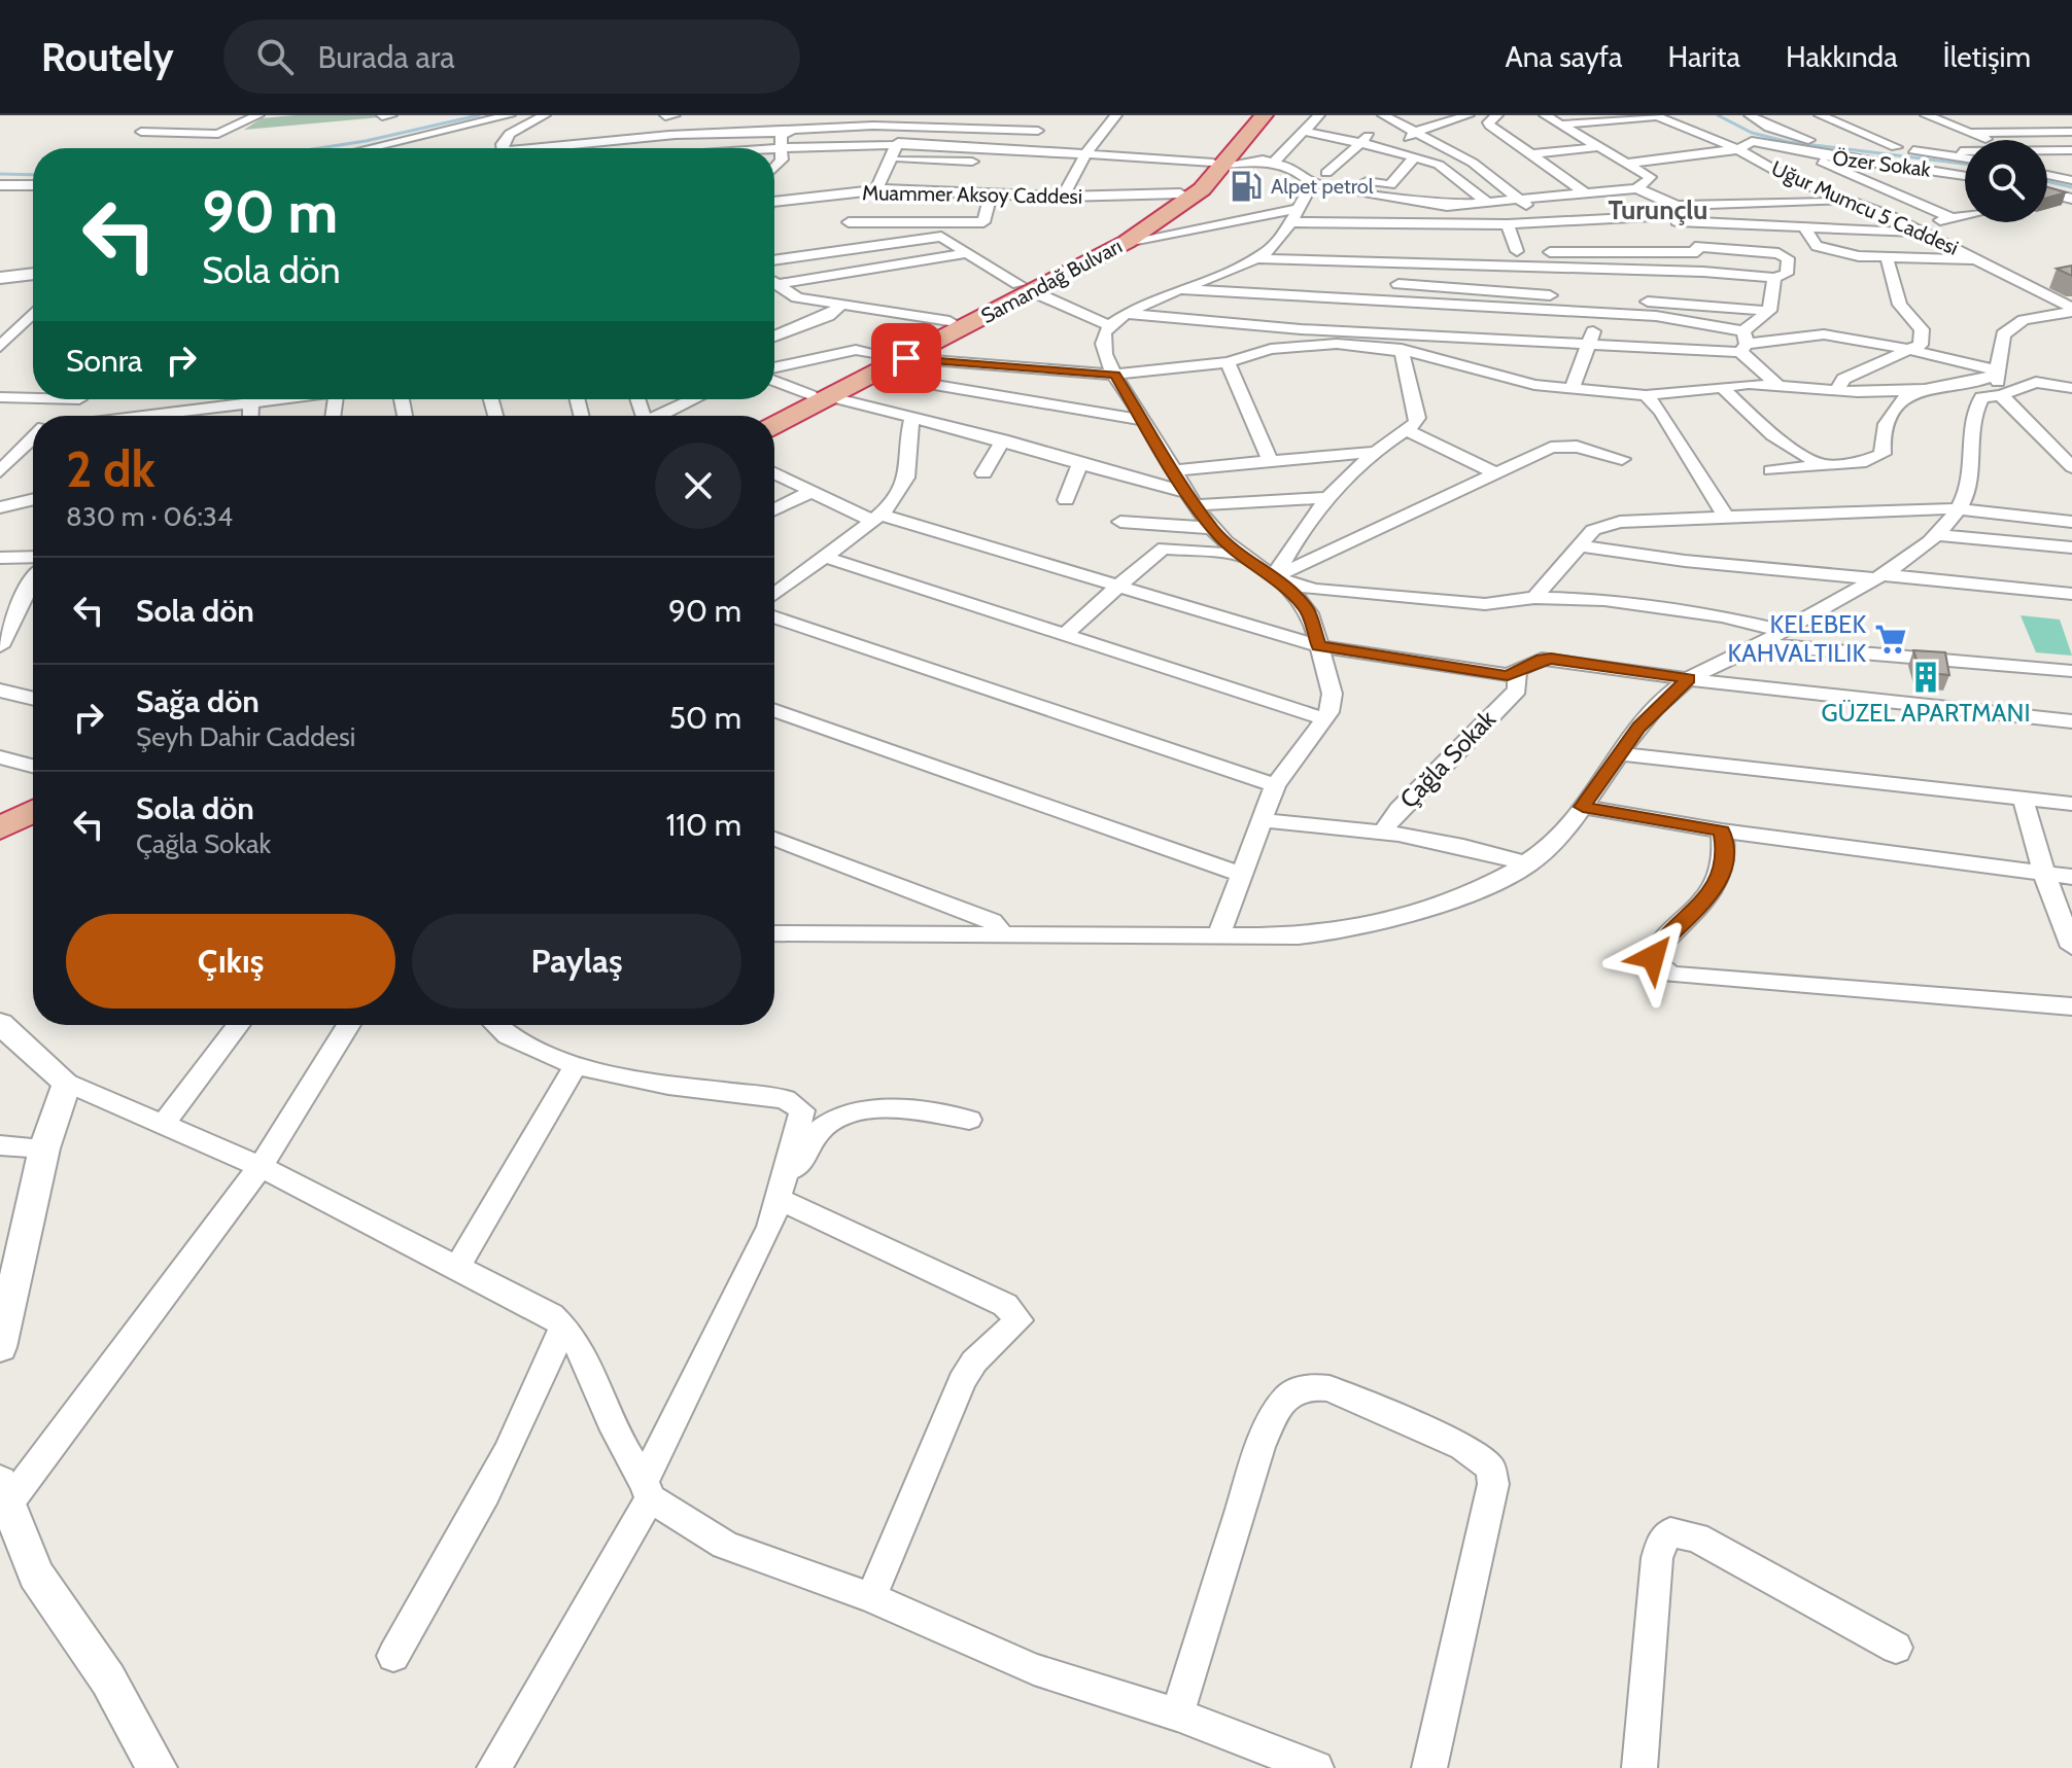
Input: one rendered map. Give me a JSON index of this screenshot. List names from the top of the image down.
{
  "streets": {
    "highway": ["Samandağ Bulvarı"],
    "street": [
      "Özer Sokak",
      "Muammer Aksoy Caddesi",
      "Uğur Mumcu 5 Caddesi",
      "Çağla Sokak"
    ]
  },
  "crossings": [
    ["Özer Sokak", "Uğur Mumcu 5 Caddesi"],
    ["Muammer Aksoy Caddesi", "Samandağ Bulvarı"]
  ],
  "districts": ["Turunçlu"],
  "places": {
    "fuel station": ["Alpet petrol"],
    "supermarket": ["KELEBEK KAHVALTILIK"],
    "building": ["GÜZEL APARTMANI"]
  },
  "page": {
    "header": "Routely",
    "search": "Burada ara",
    "nav": [
      "Ana sayfa",
      "Harita",
      "Hakkında",
      "İletişim"
    ],
    "turn": ["90 m", "Sola dön"],
    "then": "Sonra",
    "heading": ["2 dk", "830 m · 06:34"],
    "list": [
      {
        "name": "Sola dön",
        "value": "90 m"
      },
      {
        "name": "Sağa dön",
        "note": "Şeyh Dahir Caddesi",
        "value": "50 m"
      },
      {
        "name": "Sola dön",
        "note": "Çağla Sokak",
        "value": "110 m"
      }
    ],
    "buttons": ["Çıkış", "Paylaş"]
  }
}
